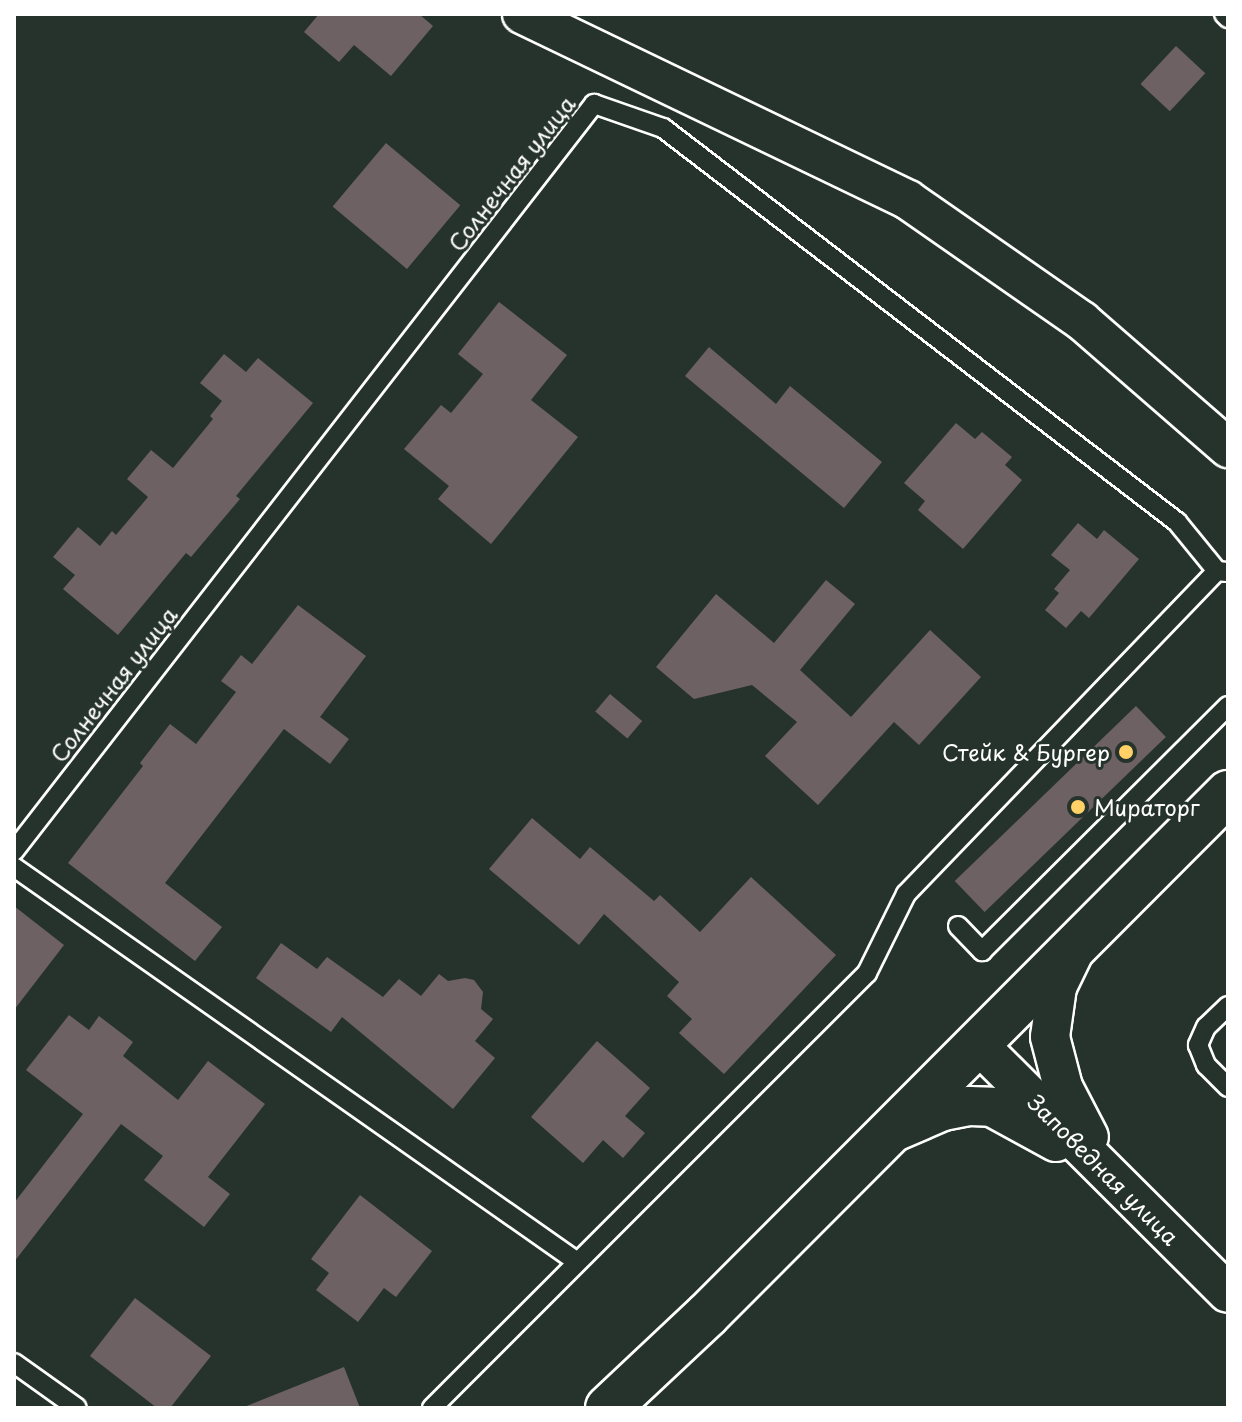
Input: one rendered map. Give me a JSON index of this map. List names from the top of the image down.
{
  "streets": {
    "street": ["Заповедная улица"],
    "lane": ["Солнечная улица"]
  },
  "places": ["Стейк & Бургер", "Мираторг"]
}
